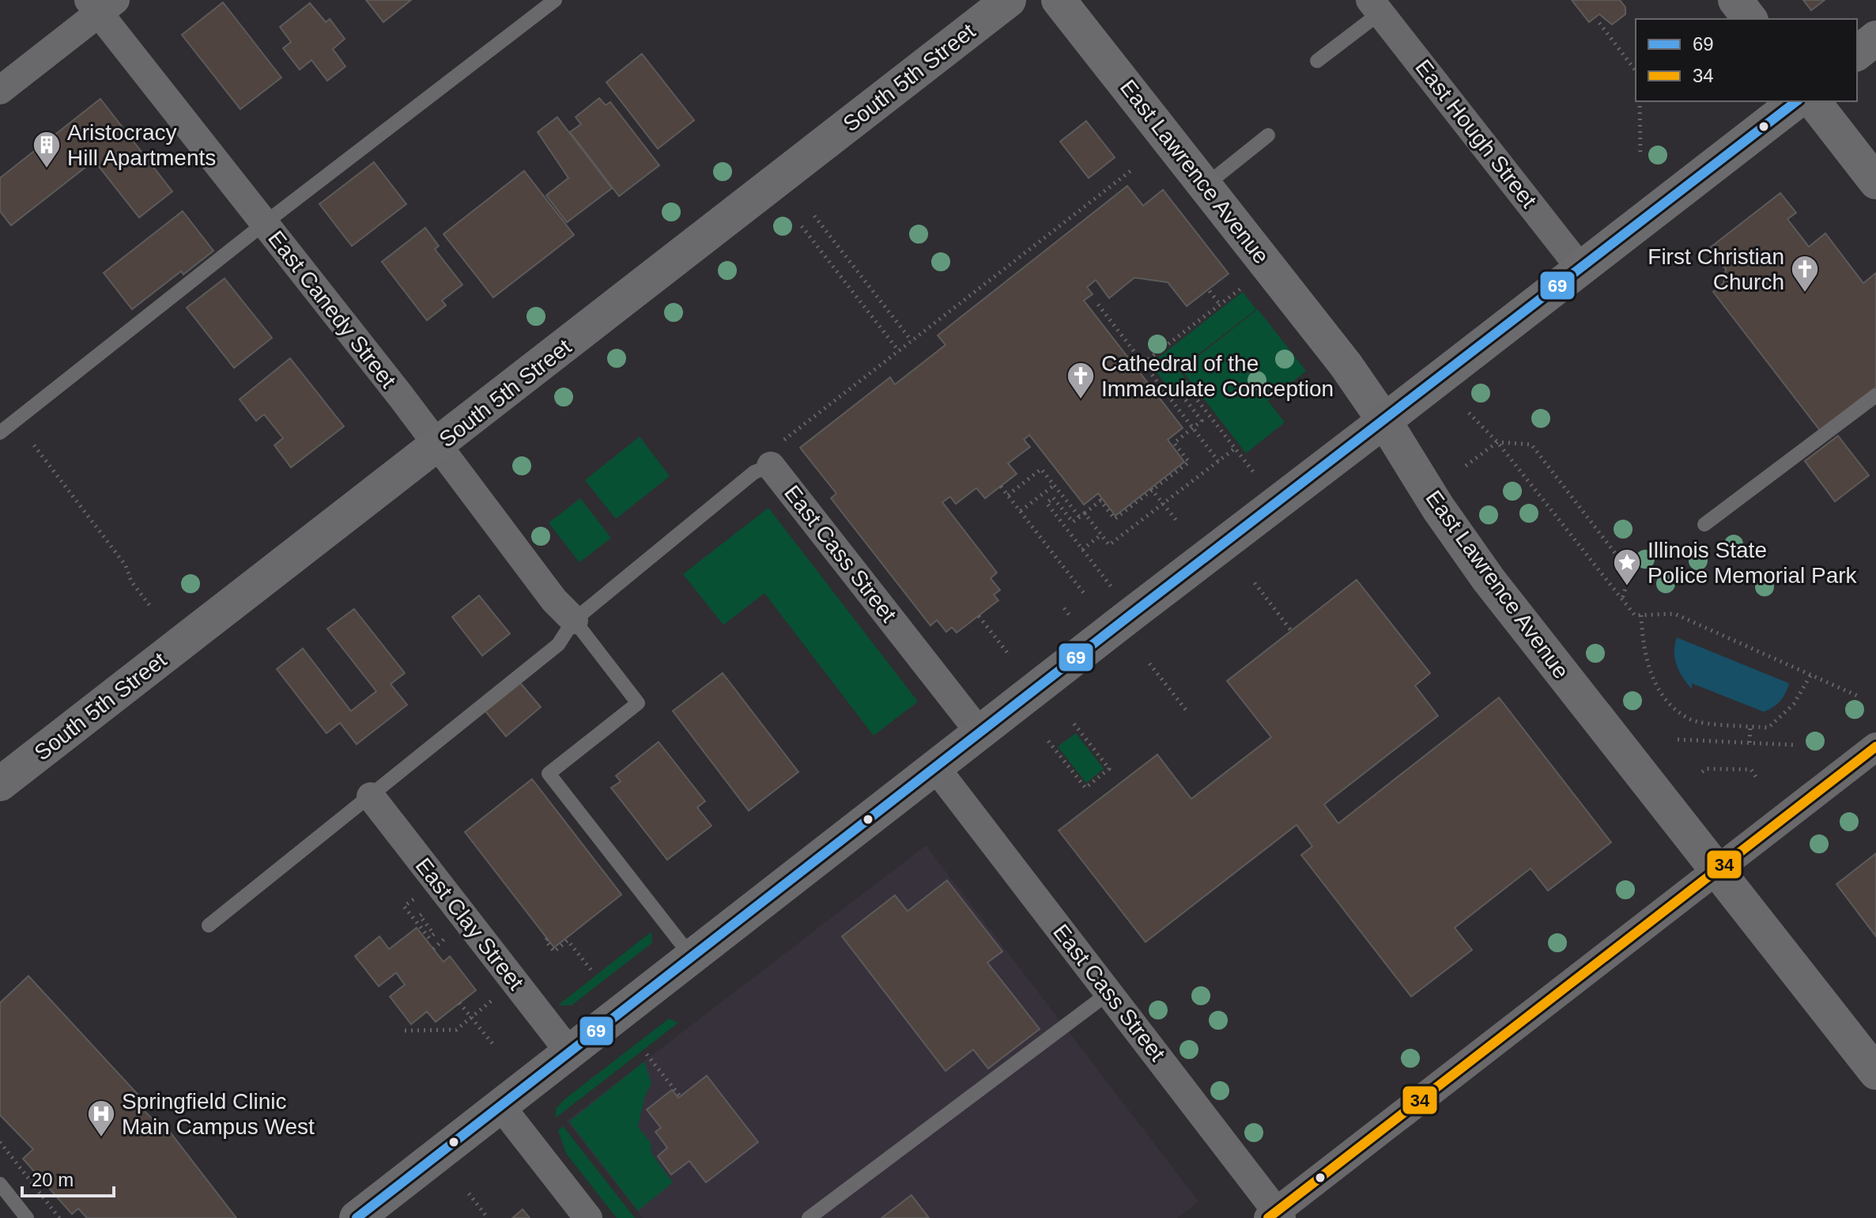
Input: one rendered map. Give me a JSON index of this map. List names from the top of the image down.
{
  "streets": {
    "main road": ["South 5th Street", "East Lawrence Avenue"],
    "street": [
      "East Hough Street",
      "East Canedy Street",
      "East Cass Street",
      "East Clay Street"
    ]
  },
  "crossings": [
    ["South 5th Street", "East Canedy Street"]
  ],
  "places": {
    "building": ["Aristocracy Hill Apartments"],
    "church": ["First Christian Church", "Cathedral of the Immaculate Conception"],
    "place": ["Illinois State Police Memorial Park"],
    "hospital": ["Springfield Clinic Main Campus West"]
  },
  "lines": ["transit line 69", "transit line 34"],
  "legend": ["69", "34"],
  "scale_bar": "20 m"
}
